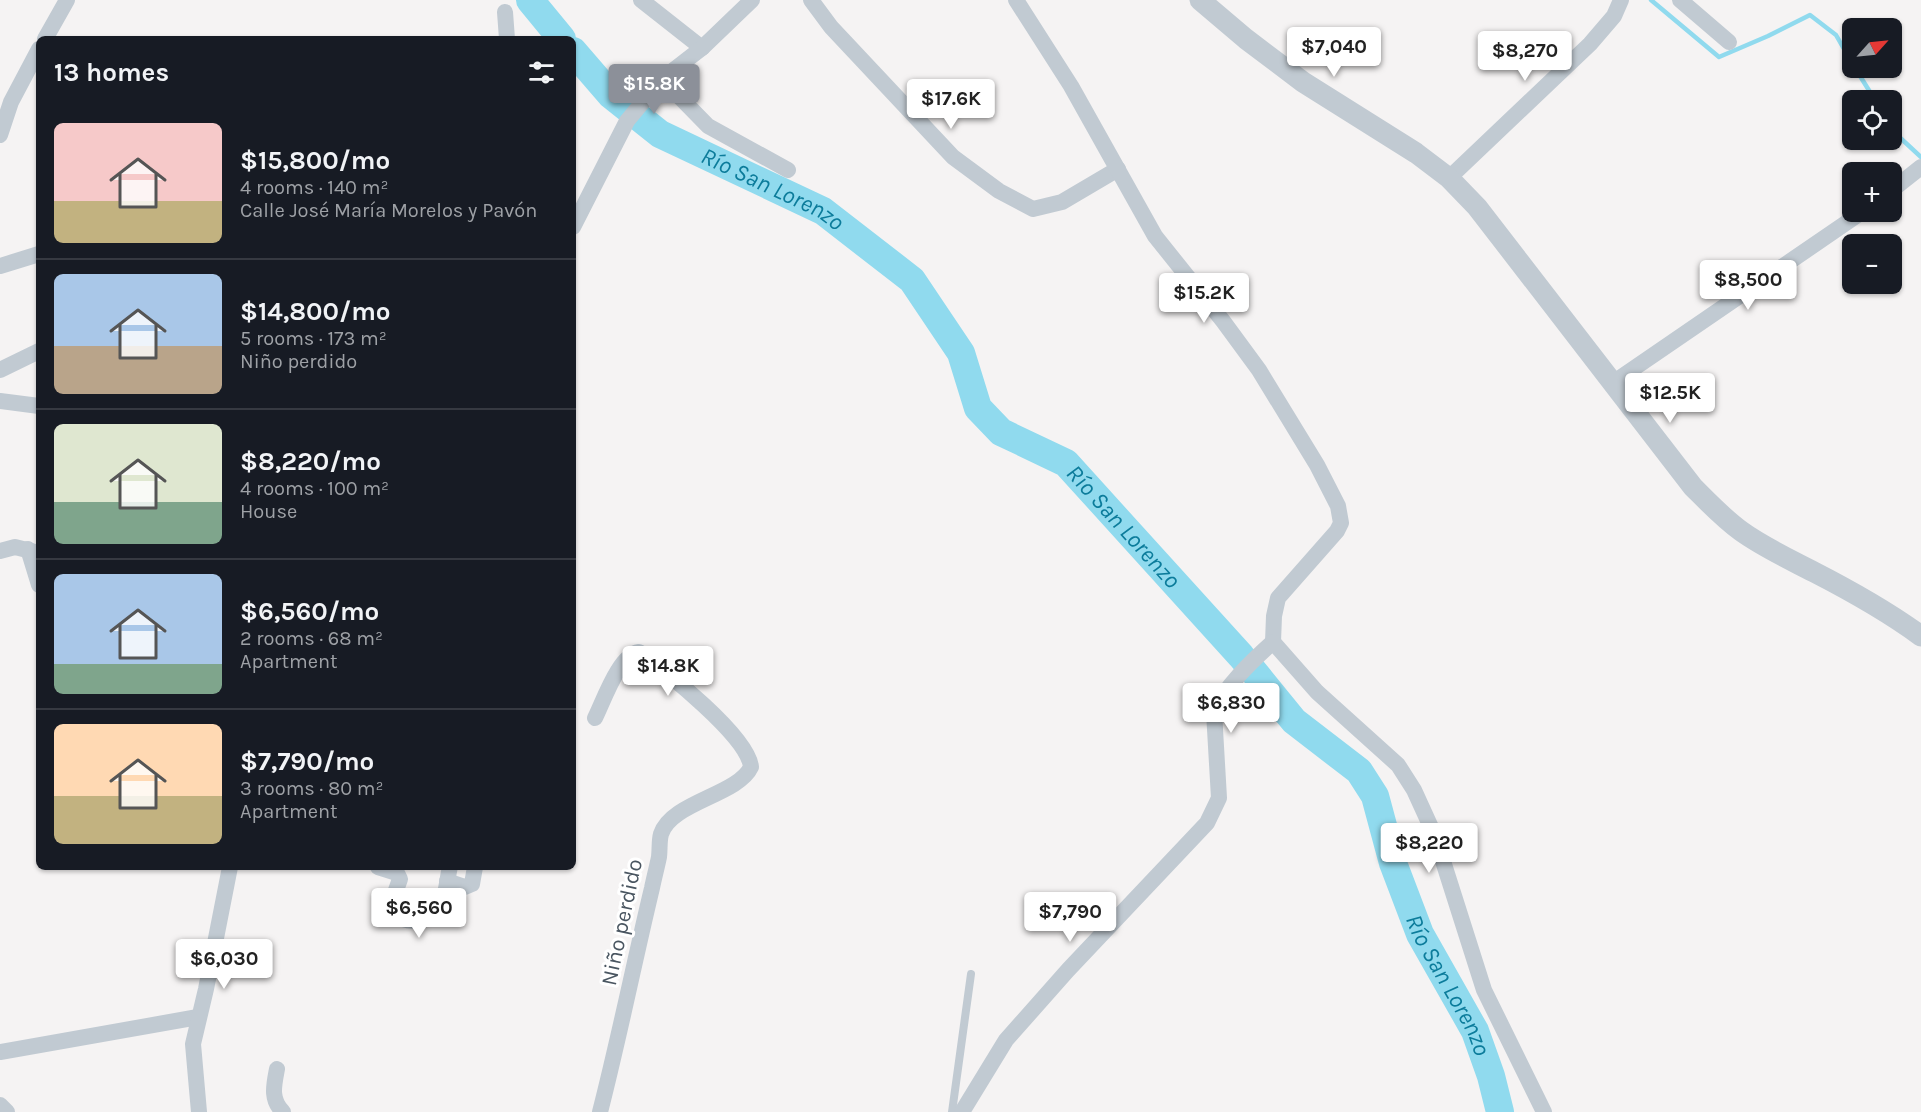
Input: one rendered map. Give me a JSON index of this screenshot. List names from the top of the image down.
{
  "streets": {
    "street": ["Niño perdido"]
  },
  "water": ["Río San Lorenzo"],
  "north": "top right",
  "page": {
    "map_buttons": ["+", "−"],
    "price": [
      "$7,040",
      "$8,270",
      "$15.8K",
      "$17.6K",
      "$8,500",
      "$15.2K",
      "$12.5K",
      "$14.8K",
      "$6,830",
      "$8,220",
      "$6,560",
      "$7,790",
      "$6,030"
    ],
    "heading": "13 homes",
    "list": [
      {
        "name": "$15,800/mo",
        "note": "4 rooms · 140 m² · Calle José María Morelos y Pavón"
      },
      {
        "name": "$14,800/mo",
        "note": "5 rooms · 173 m² · Niño perdido"
      },
      {
        "name": "$8,220/mo",
        "note": "4 rooms · 100 m² · House"
      },
      {
        "name": "$6,560/mo",
        "note": "2 rooms · 68 m² · Apartment"
      },
      {
        "name": "$7,790/mo",
        "note": "3 rooms · 80 m² · Apartment"
      }
    ]
  }
}
